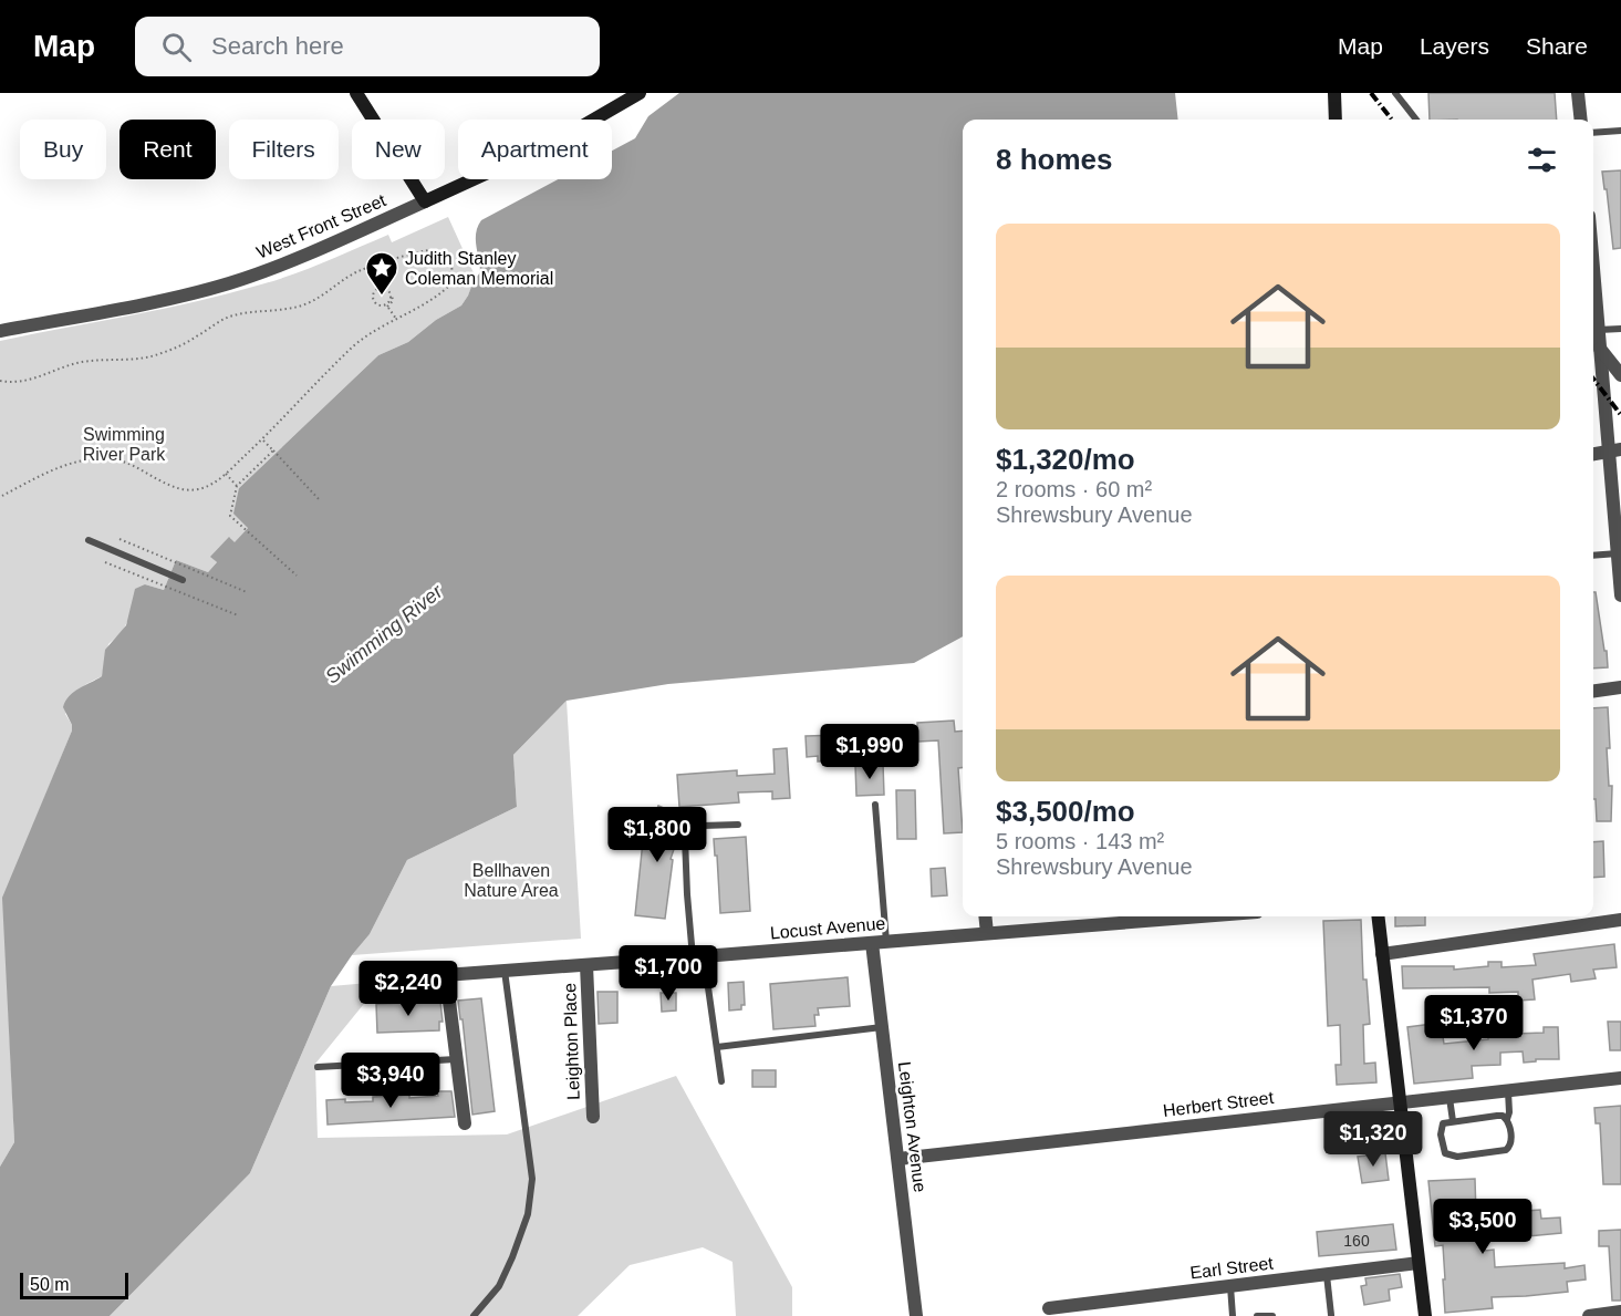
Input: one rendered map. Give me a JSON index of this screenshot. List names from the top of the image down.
{
  "streets": {
    "main road": ["West Front Street"],
    "street": [
      "Locust Avenue",
      "Leighton Place",
      "Herbert Street",
      "Leighton Avenue",
      "Earl Street"
    ]
  },
  "crossings": [
    ["Locust Avenue", "Leighton Place"],
    ["Locust Avenue", "Leighton Avenue"],
    ["Herbert Street", "Leighton Avenue"]
  ],
  "water": ["Swimming River"],
  "parks": ["Swimming River Park", "Bellhaven Nature Area"],
  "places": {
    "place": ["Judith Stanley Coleman Memorial"]
  },
  "house_numbers": ["160"],
  "scale_bar": "50 m",
  "page": {
    "header": "Map",
    "search": "Search here",
    "nav": ["Map", "Layers", "Share"],
    "chip": [
      "Buy",
      "Rent",
      "Filters",
      "New",
      "Apartment"
    ],
    "heading": "8 homes",
    "list": [
      {
        "name": "$1,320/mo",
        "note": "2 rooms · 60 m² · Shrewsbury Avenue"
      },
      {
        "name": "$3,500/mo",
        "note": "5 rooms · 143 m² · Shrewsbury Avenue"
      }
    ],
    "price": [
      "$1,990",
      "$1,800",
      "$1,700",
      "$2,240",
      "$1,370",
      "$3,940",
      "$1,320",
      "$3,500"
    ],
    "scale": "50 m"
  }
}
